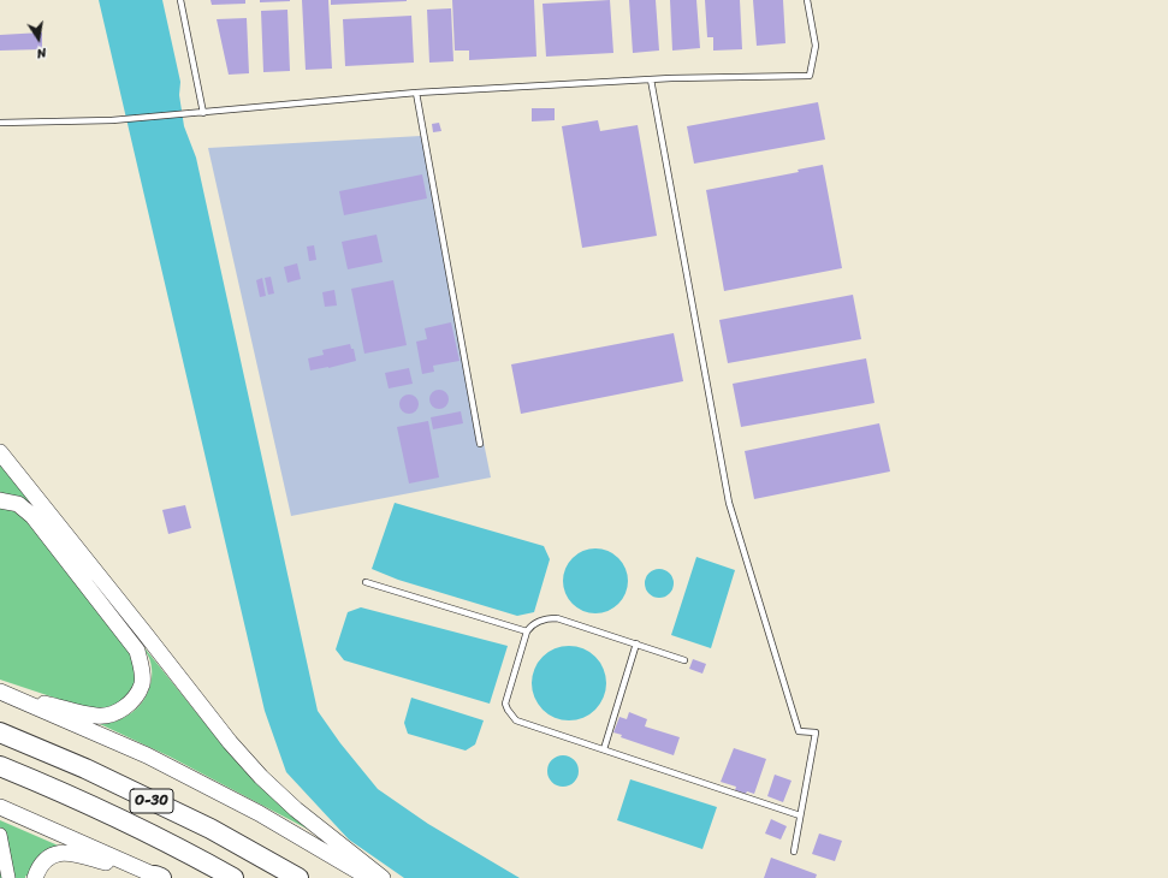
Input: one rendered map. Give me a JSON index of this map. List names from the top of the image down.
{
  "streets": {
    "highway": ["O-30"]
  },
  "north": "bottom"
}
